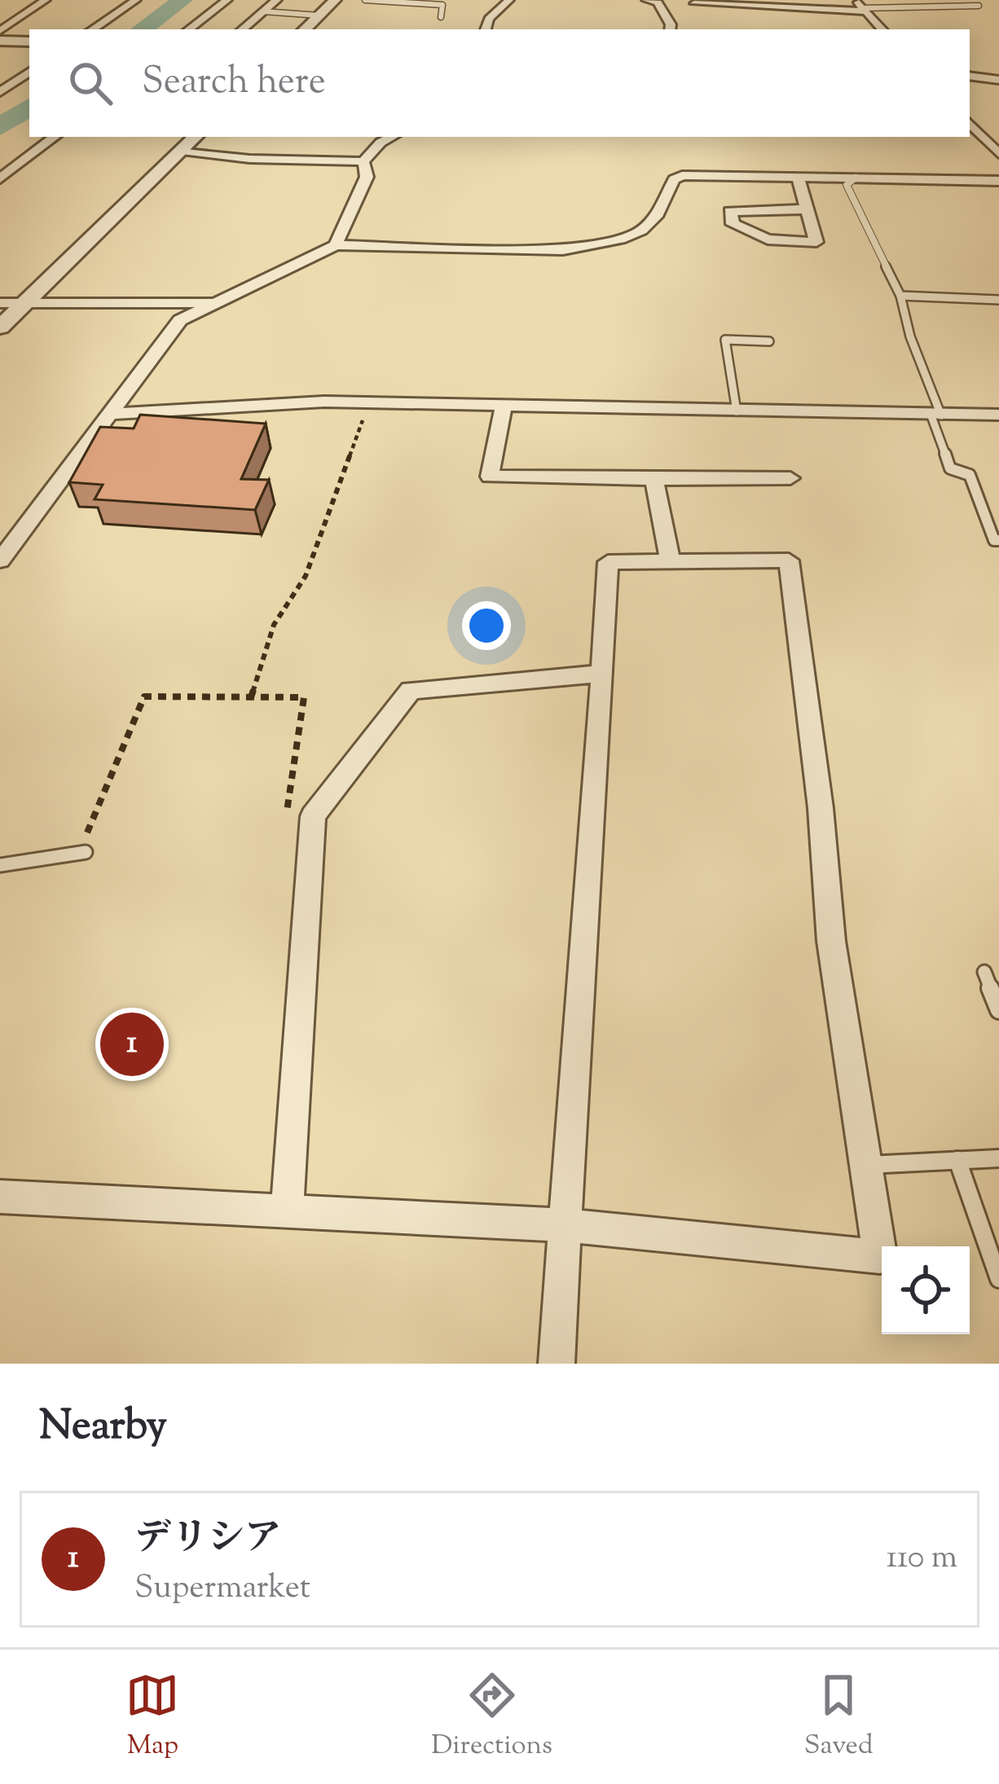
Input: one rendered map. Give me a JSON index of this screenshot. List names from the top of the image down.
{
  "page": {
    "search": "Search here",
    "pins": "1",
    "heading": "Nearby",
    "list": [
      {
        "mark": "1",
        "name": "デリシア",
        "note": "Supermarket",
        "value": "110 m"
      }
    ],
    "nav": ["Map", "Directions", "Saved"]
  }
}
